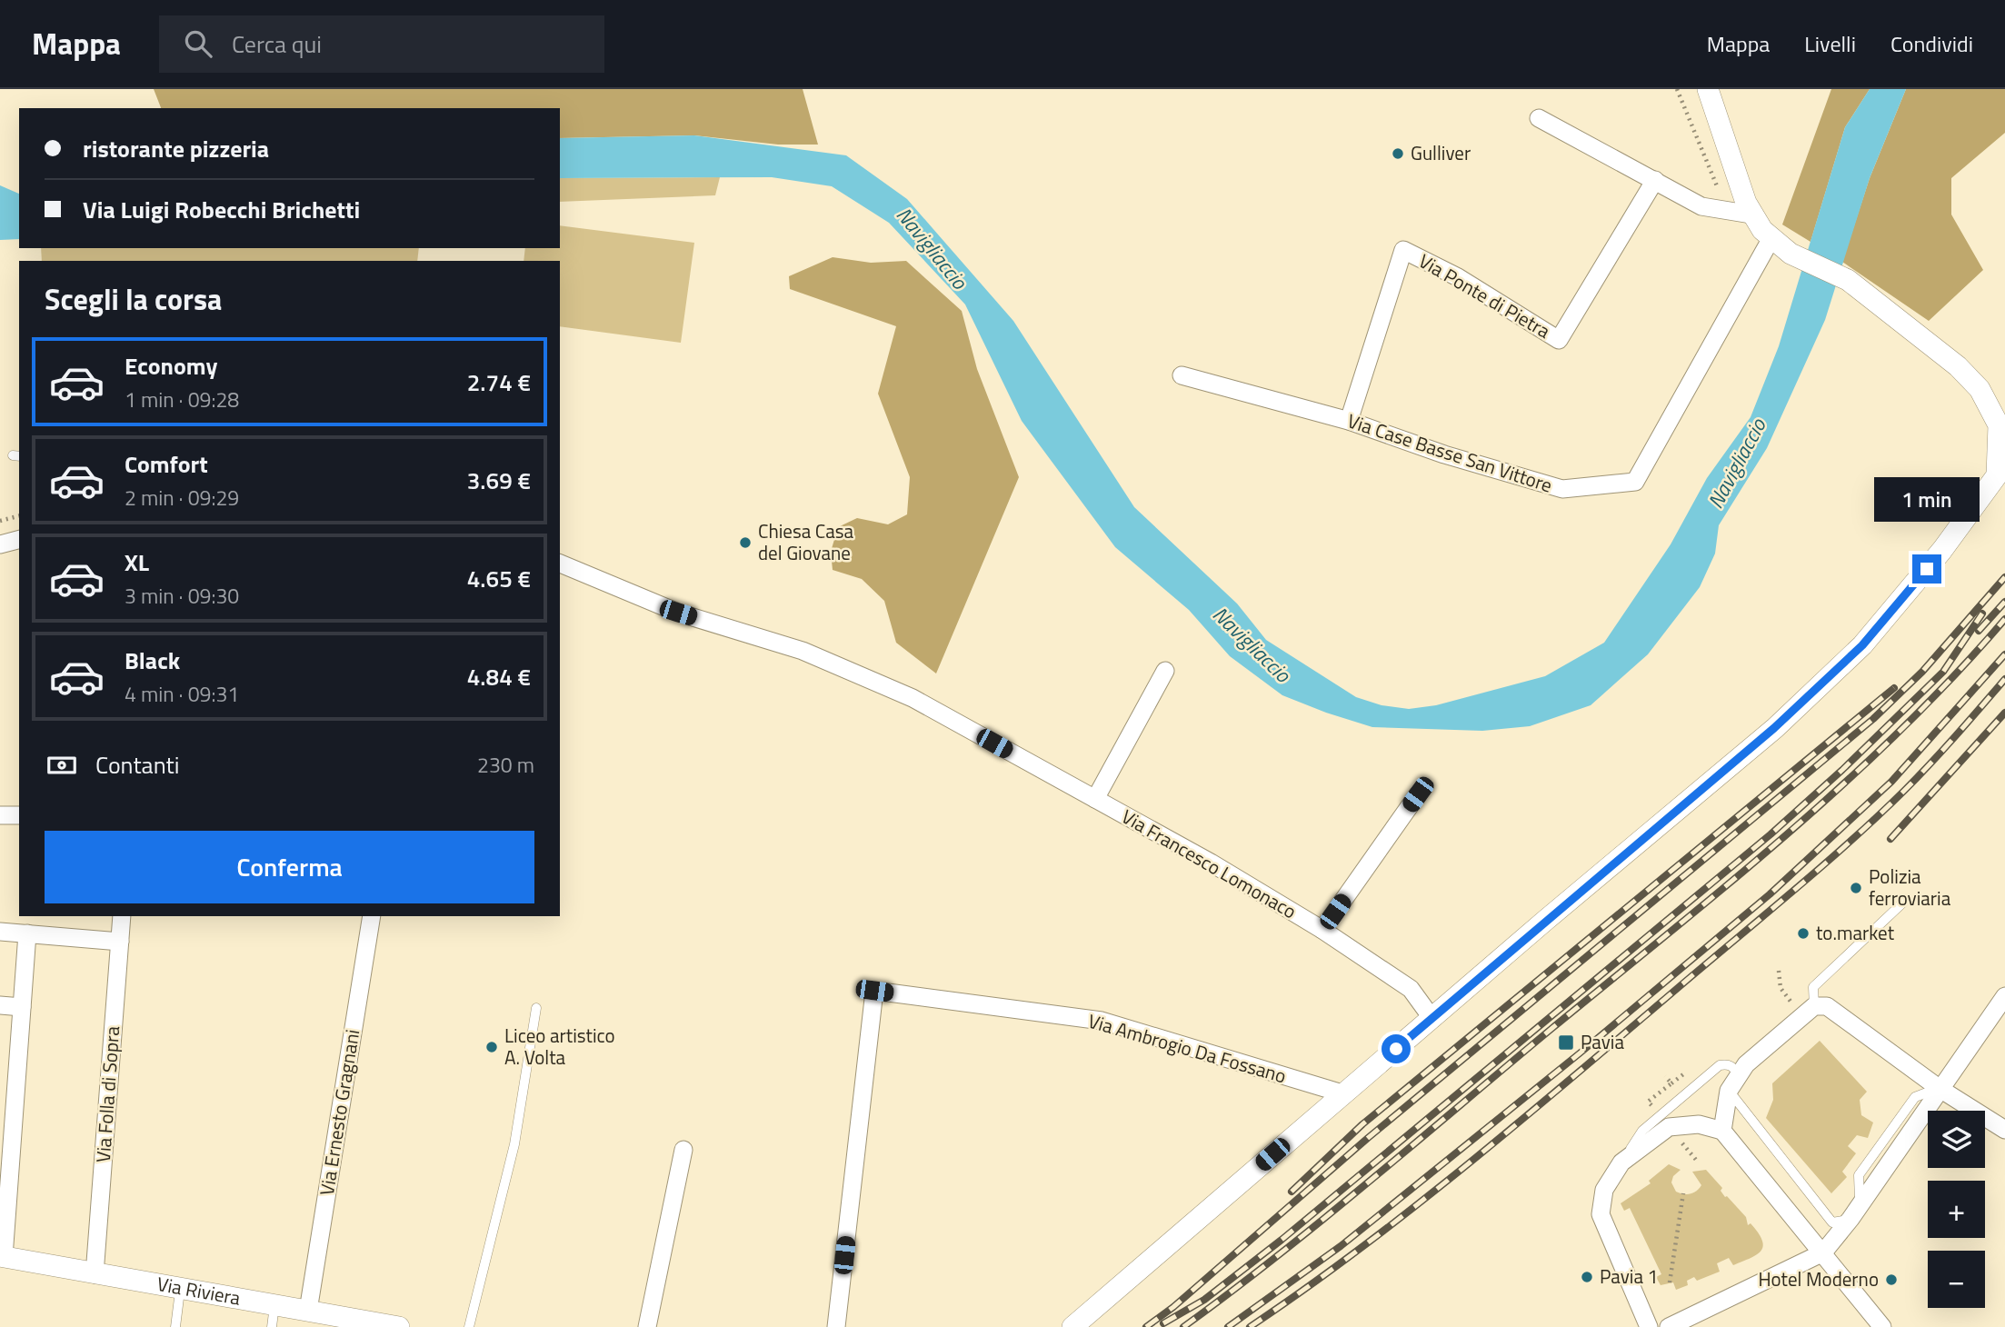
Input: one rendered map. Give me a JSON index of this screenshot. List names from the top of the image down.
{
  "streets": {
    "street": [
      "Via Ponte di Pietra",
      "Via Case Basse San Vittore",
      "Via Francesco Lomonaco",
      "Via Ambrogio Da Fossano",
      "Via Folla di Sopra",
      "Via Ernesto Gragnani",
      "Via Riviera"
    ]
  },
  "crossings": [
    ["Via Ponte di Pietra", "Via Case Basse San Vittore"],
    ["Via Folla di Sopra", "Via Riviera"],
    ["Via Ernesto Gragnani", "Via Riviera"]
  ],
  "water": ["Navigliaccio"],
  "places": {
    "other": [
      "Gulliver",
      "Chiesa Casa del Giovane",
      "Polizia ferroviaria",
      "to.market",
      "Liceo artistico A. Volta",
      "Pavia 1",
      "Hotel Moderno"
    ],
    "transit": ["Pavia"]
  },
  "page": {
    "header": "Mappa",
    "search": "Cerca qui",
    "nav": ["Mappa", "Livelli", "Condividi"],
    "banner": ["ristorante pizzeria", "Via Luigi Robecchi Brichetti"],
    "heading": "Scegli la corsa",
    "list": [
      {
        "name": "Economy",
        "note": "1 min · 09:28",
        "value": "2.74 €"
      },
      {
        "name": "Comfort",
        "note": "2 min · 09:29",
        "value": "3.69 €"
      },
      {
        "name": "XL",
        "note": "3 min · 09:30",
        "value": "4.65 €"
      },
      {
        "name": "Black",
        "note": "4 min · 09:31",
        "value": "4.84 €"
      }
    ],
    "bubble": "1 min",
    "pay": ["Contanti", "230 m"],
    "buttons": "Conferma",
    "map_buttons": ["+", "−"]
  }
}
